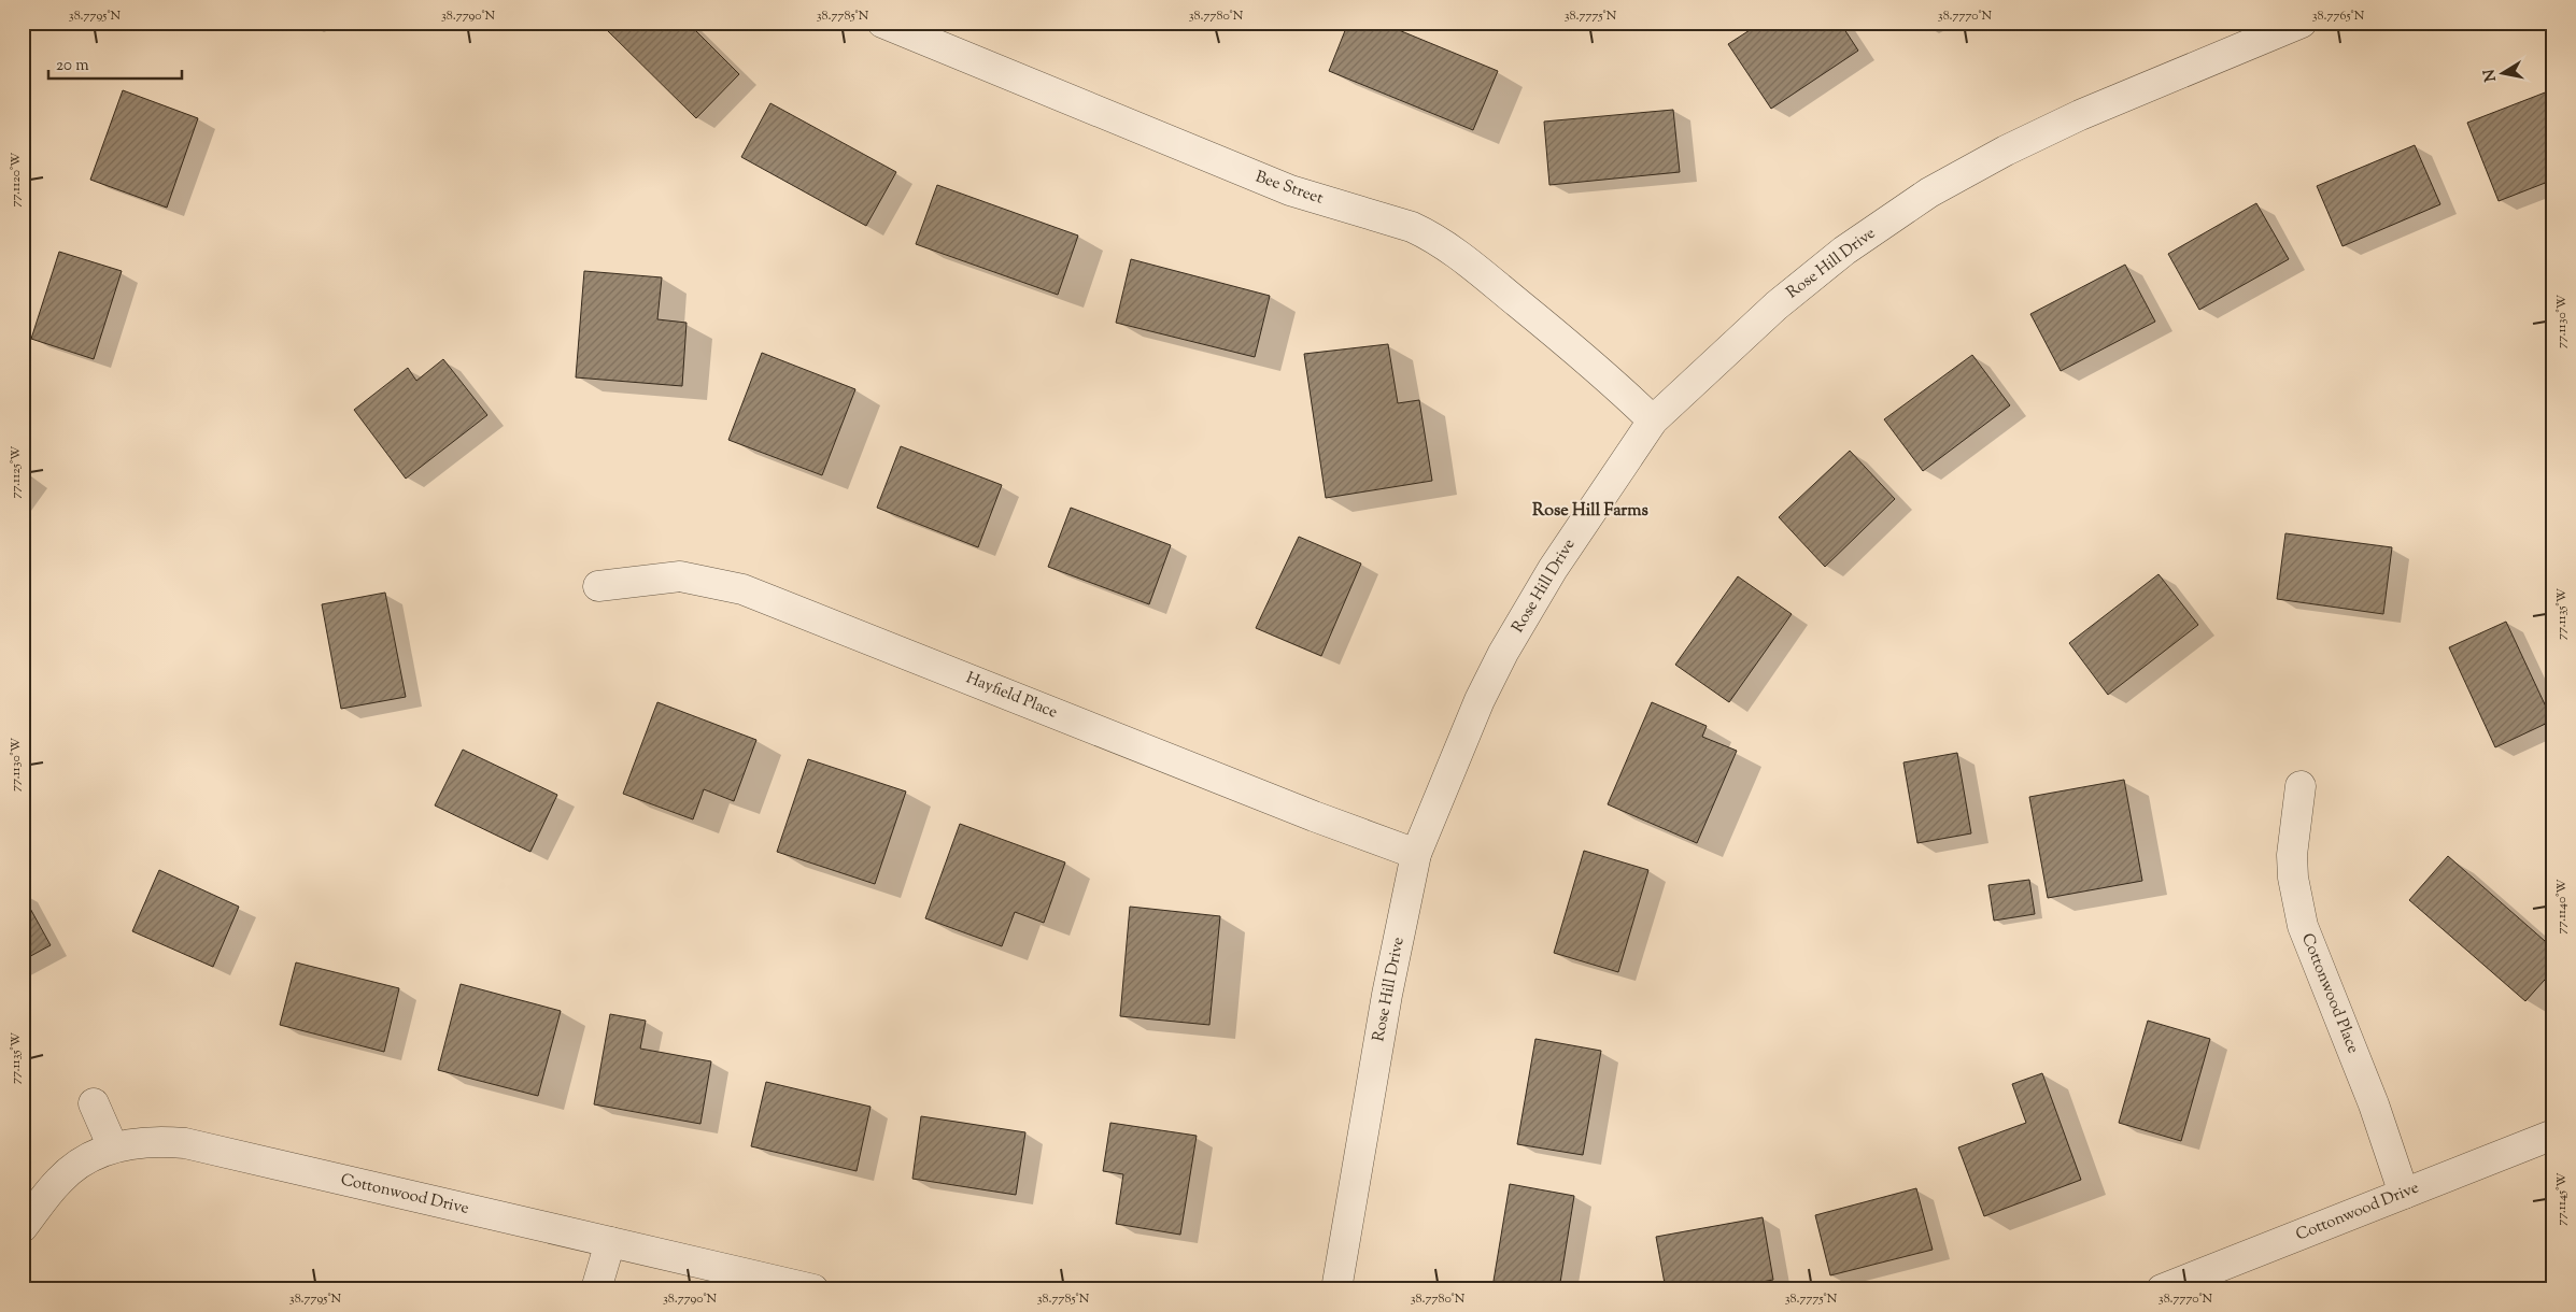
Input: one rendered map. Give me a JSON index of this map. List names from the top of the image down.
{
  "streets": {
    "street": [
      "Bee Street",
      "Rose Hill Drive",
      "Hayfield Place",
      "Cottonwood Place",
      "Cottonwood Drive"
    ]
  },
  "crossings": [
    ["Bee Street", "Rose Hill Drive"],
    ["Rose Hill Drive", "Hayfield Place"],
    ["Cottonwood Place", "Cottonwood Drive"]
  ],
  "districts": ["Rose Hill Farms"],
  "scale_bar": "20 m",
  "north": "left",
  "coordinates": [
    "38.7795°N",
    "38.7790°N",
    "38.7785°N",
    "38.7780°N",
    "38.7775°N",
    "38.7770°N",
    "38.7765°N",
    "77.1120°W",
    "77.1130°W",
    "77.1125°W",
    "77.1135°W",
    "77.1140°W",
    "77.1145°W"
  ]
}
